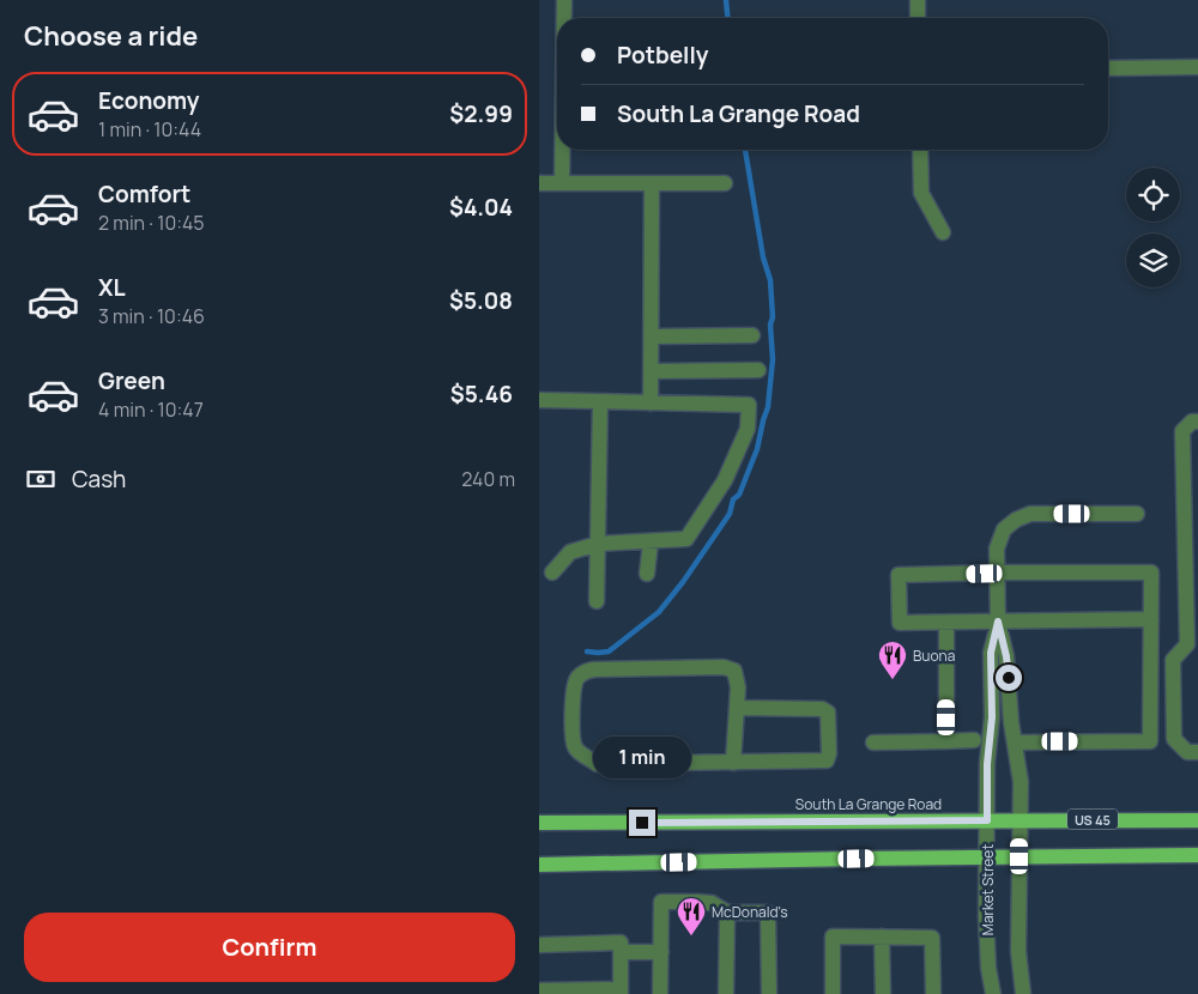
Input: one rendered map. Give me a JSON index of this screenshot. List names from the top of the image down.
{
  "streets": {
    "main road": ["South La Grange Road", "US 45"],
    "street": ["Market Street"]
  },
  "crossings": [
    ["South La Grange Road", "Market Street"]
  ],
  "places": {
    "restaurant": ["Buona", "McDonald's"]
  },
  "page": {
    "heading": "Choose a ride",
    "banner": ["Potbelly", "South La Grange Road"],
    "list": [
      {
        "name": "Economy",
        "note": "1 min · 10:44",
        "value": "$2.99"
      },
      {
        "name": "Comfort",
        "note": "2 min · 10:45",
        "value": "$4.04"
      },
      {
        "name": "XL",
        "note": "3 min · 10:46",
        "value": "$5.08"
      },
      {
        "name": "Green",
        "note": "4 min · 10:47",
        "value": "$5.46"
      }
    ],
    "pay": ["Cash", "240 m"],
    "bubble": "1 min",
    "buttons": "Confirm"
  }
}
